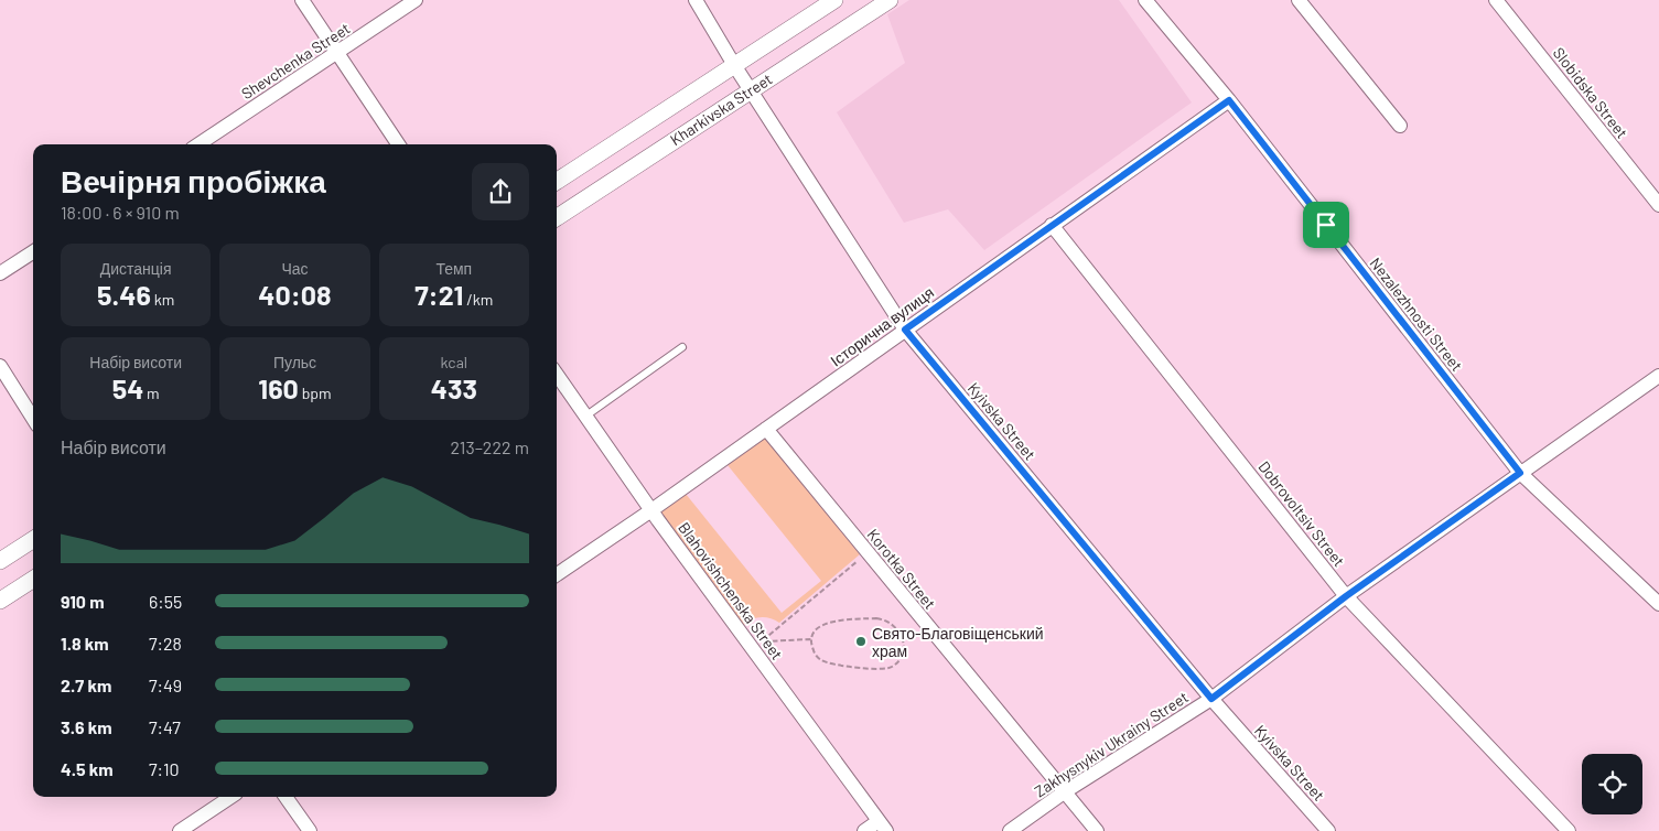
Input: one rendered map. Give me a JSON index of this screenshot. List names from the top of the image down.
{
  "streets": {
    "street": [
      "Shevchenka Street",
      "Slobidska Street",
      "Kharkivska Street",
      "Nezalezhnosti Street",
      "Історична вулиця",
      "Kyivska Street",
      "Dobrovoltsiv Street",
      "Korotka Street",
      "Blahovishchenska Street",
      "Zakhysnykiv Ukrainy Street"
    ]
  },
  "crossings": [
    ["Kharkivska Street", "Kyivska Street"],
    ["Nezalezhnosti Street", "Історична вулиця"],
    ["Nezalezhnosti Street", "Zakhysnykiv Ukrainy Street"],
    ["Історична вулиця", "Kyivska Street"],
    ["Історична вулиця", "Dobrovoltsiv Street"],
    ["Історична вулиця", "Korotka Street"],
    ["Історична вулиця", "Blahovishchenska Street"],
    ["Kyivska Street", "Zakhysnykiv Ukrainy Street"],
    ["Dobrovoltsiv Street", "Zakhysnykiv Ukrainy Street"],
    ["Korotka Street", "Zakhysnykiv Ukrainy Street"]
  ],
  "places": ["Свято-Благовіщенський храм"],
  "page": {
    "heading": ["Вечірня пробіжка", "18:00 · 6 × 910 m"],
    "stats": [
      ["Дистанція", "5.46 km"],
      ["Час", "40:08"],
      ["Темп", "7:21 /km"],
      ["Набір висоти", "54 m"],
      ["Пульс", "160 bpm"],
      ["kcal", "433"]
    ],
    "chart": ["Набір висоти", "213–222 m"],
    "list": [
      {
        "name": "910 m",
        "note": "6:55"
      },
      {
        "name": "1.8 km",
        "note": "7:28"
      },
      {
        "name": "2.7 km",
        "note": "7:49"
      },
      {
        "name": "3.6 km",
        "note": "7:47"
      },
      {
        "name": "4.5 km",
        "note": "7:10"
      }
    ]
  }
}
